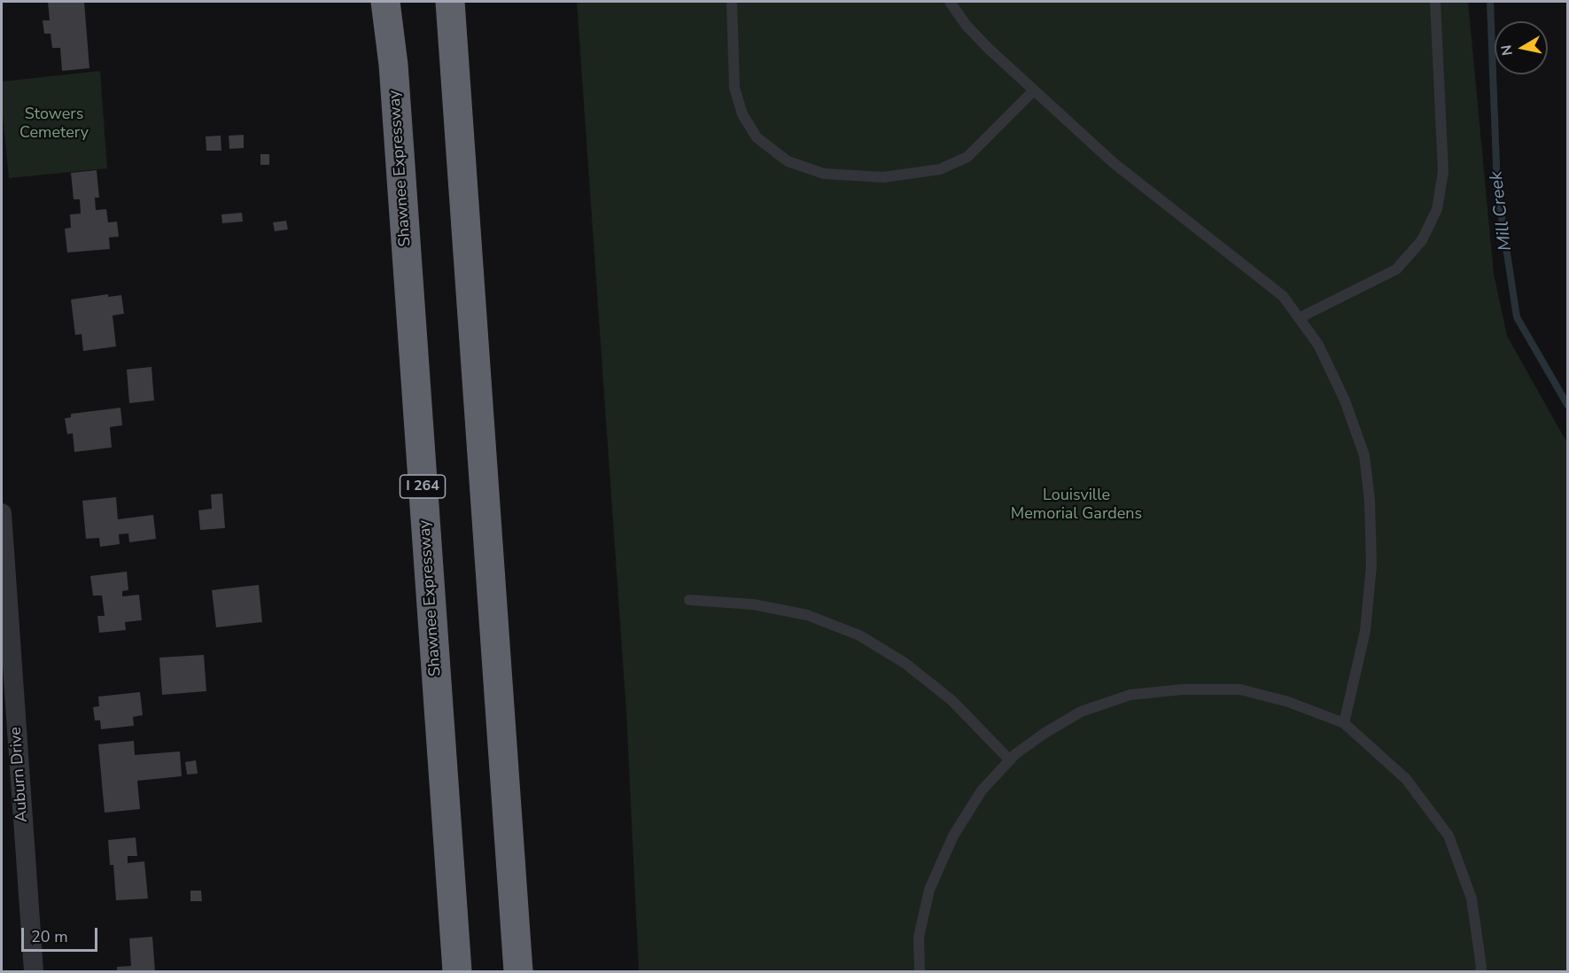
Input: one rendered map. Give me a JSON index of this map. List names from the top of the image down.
{
  "streets": {
    "highway": ["Shawnee Expressway", "I 264"],
    "street": ["Auburn Drive"]
  },
  "water": ["Mill Creek"],
  "parks": ["Stowers Cemetery", "Louisville Memorial Gardens"],
  "scale_bar": "20 m",
  "north": "left"
}
